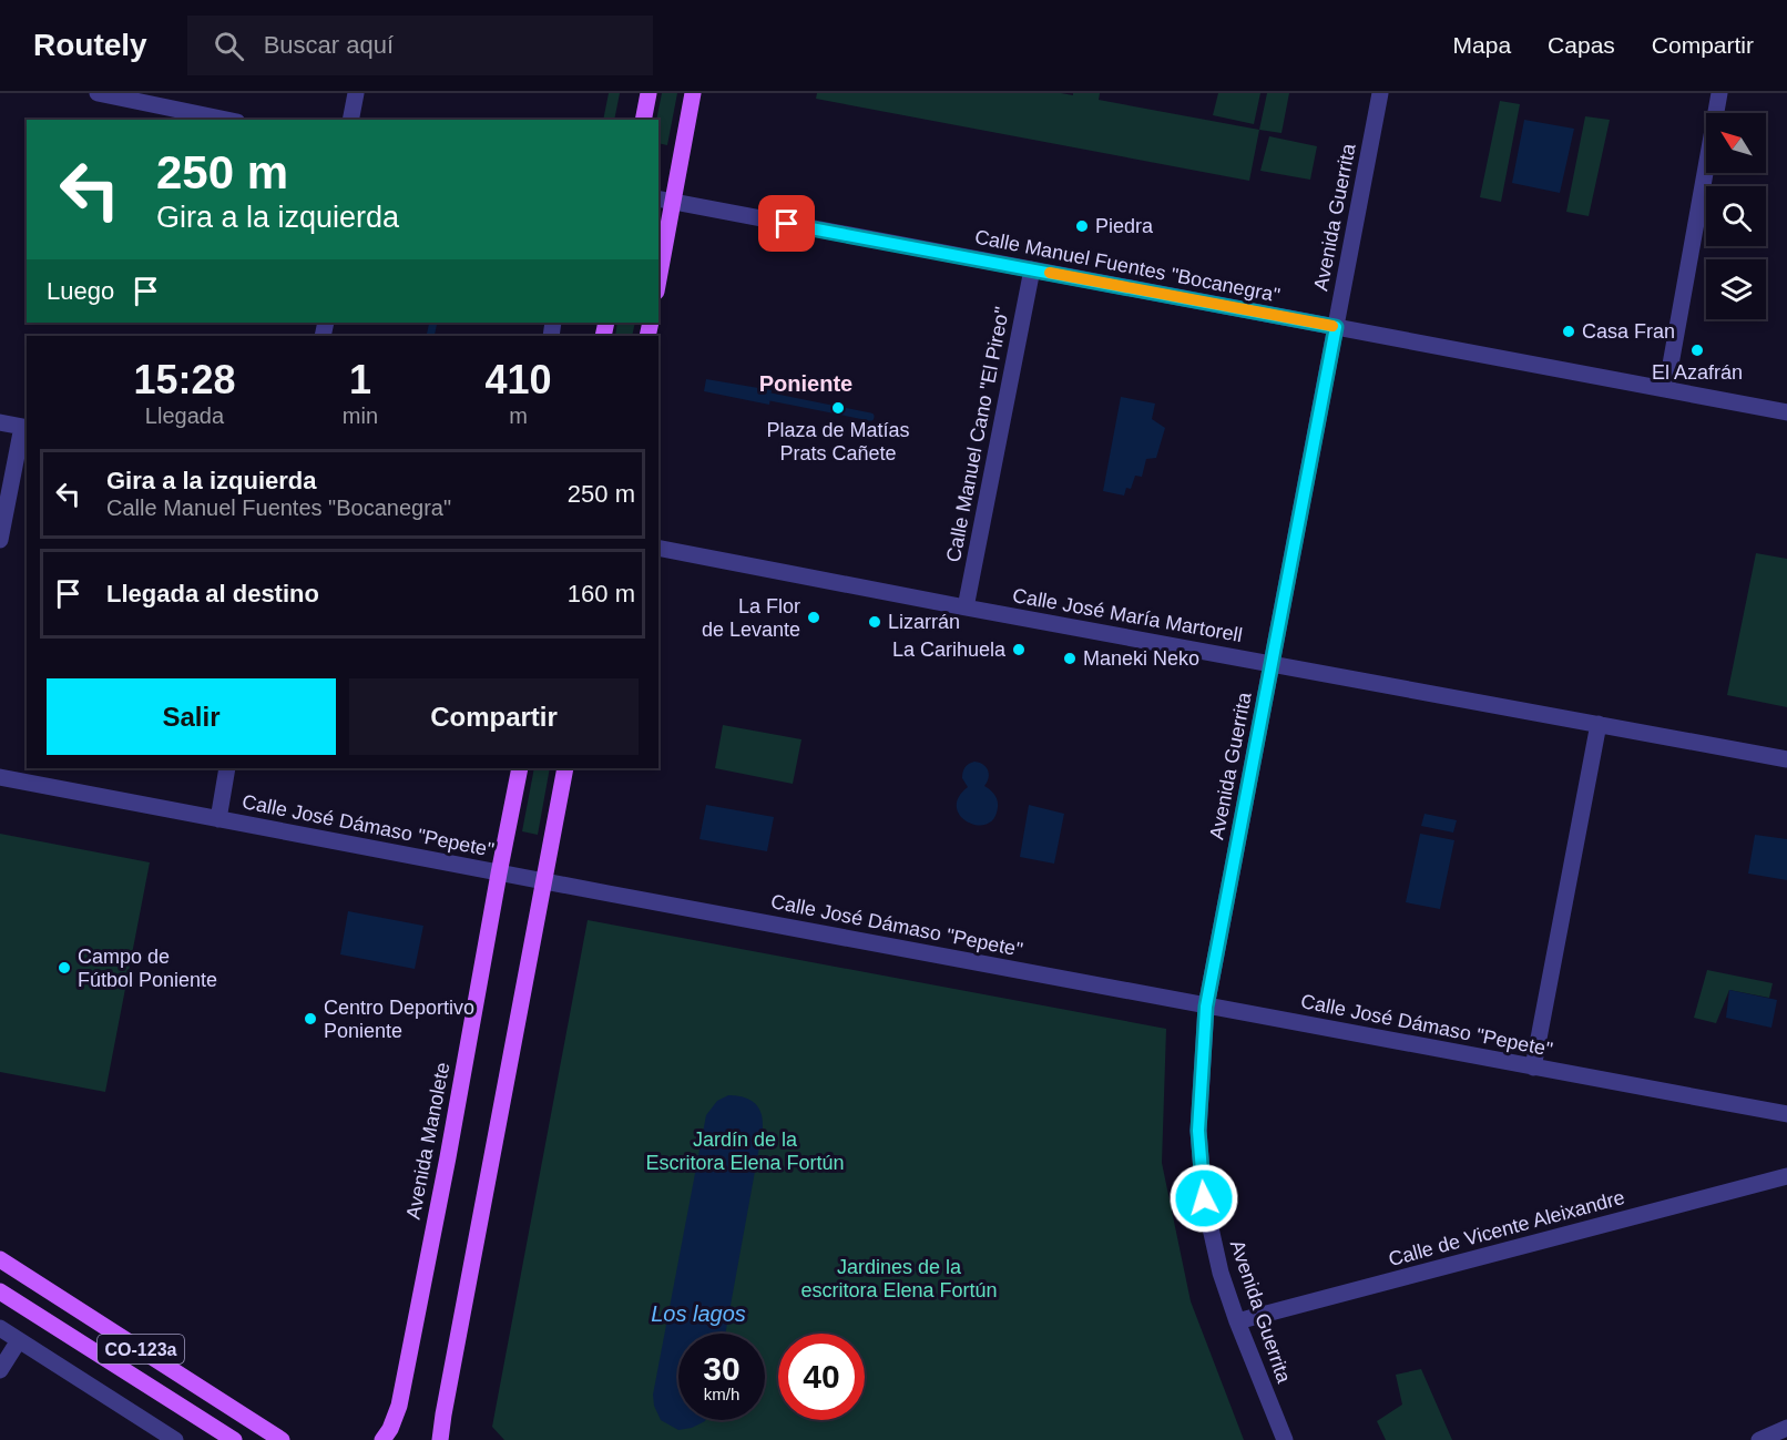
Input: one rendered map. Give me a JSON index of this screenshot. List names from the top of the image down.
{
  "streets": {
    "main road": ["Avenida Manolete", "CO-123a"],
    "street": [
      "Avenida Guerrita",
      "Calle Manuel Fuentes \"Bocanegra\"",
      "Calle Manuel Cano \"El Pireo\"",
      "Calle José María Martorell",
      "Calle José Dámaso \"Pepete\"",
      "Calle de Vicente Aleixandre"
    ]
  },
  "crossings": [
    ["Avenida Guerrita", "Calle Manuel Fuentes \"Bocanegra\""],
    ["Avenida Guerrita", "Calle José María Martorell"],
    ["Avenida Guerrita", "Calle José Dámaso \"Pepete\""],
    ["Avenida Guerrita", "Calle de Vicente Aleixandre"],
    ["Calle Manuel Fuentes \"Bocanegra\"", "Calle Manuel Cano \"El Pireo\""],
    ["Calle Manuel Cano \"El Pireo\"", "Calle José María Martorell"],
    ["Calle José Dámaso \"Pepete\"", "Avenida Manolete"]
  ],
  "districts": ["Poniente"],
  "water": ["Los lagos"],
  "parks": ["Jardín de la Escritora Elena Fortún", "Jardines de la escritora Elena Fortún"],
  "places": [
    "Piedra",
    "Casa Fran",
    "El Azafrán",
    "Plaza de Matías Prats Cañete",
    "La Flor de Levante",
    "Lizarrán",
    "La Carihuela",
    "Maneki Neko",
    "Campo de Fútbol Poniente",
    "Centro Deportivo Poniente"
  ],
  "north": "top left",
  "page": {
    "header": "Routely",
    "search": "Buscar aquí",
    "nav": ["Mapa", "Capas", "Compartir"],
    "turn": ["250 m", "Gira a la izquierda"],
    "then": "Luego",
    "eta": [
      "15:28",
      "Llegada",
      "1",
      "min",
      "410",
      "m"
    ],
    "list": [
      {
        "name": "Gira a la izquierda",
        "note": "Calle Manuel Fuentes \"Bocanegra\"",
        "value": "250 m"
      },
      {
        "name": "Llegada al destino",
        "value": "160 m"
      }
    ],
    "buttons": ["Salir", "Compartir"],
    "speed": "30 km/h",
    "limit": "40"
  }
}
